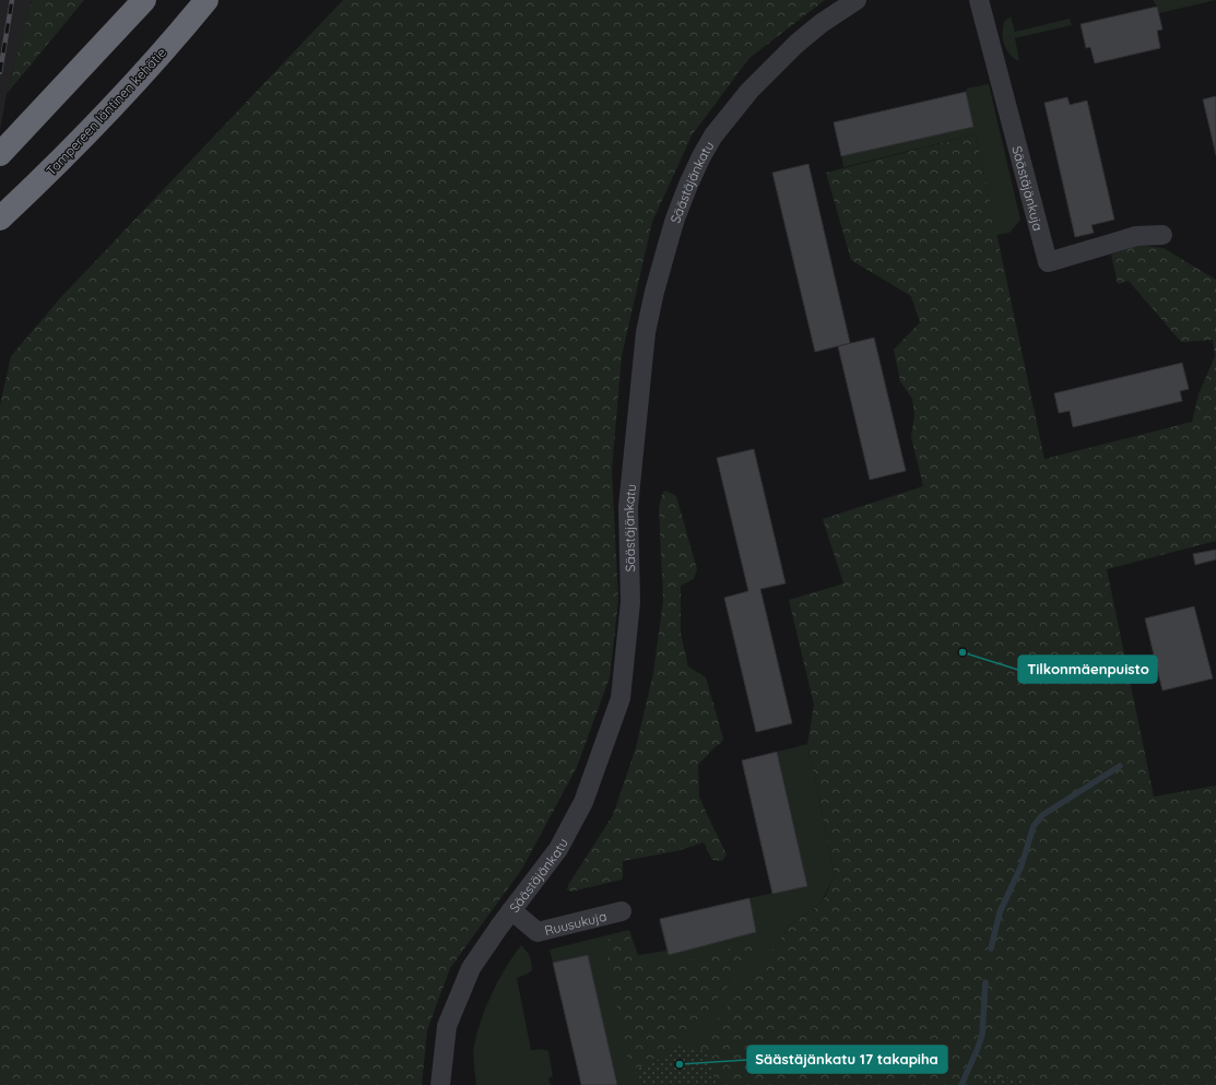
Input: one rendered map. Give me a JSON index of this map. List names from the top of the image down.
{
  "streets": {
    "highway": ["Tampereen läntinen kehätie"],
    "street": ["Säästäjänkatu", "Säästäjänkuja", "Ruusukuja"]
  },
  "crossings": [
    ["Säästäjänkatu", "Ruusukuja"]
  ],
  "places": ["Tilkonmäenpuisto", "Säästäjänkatu 17 takapiha"]
}
